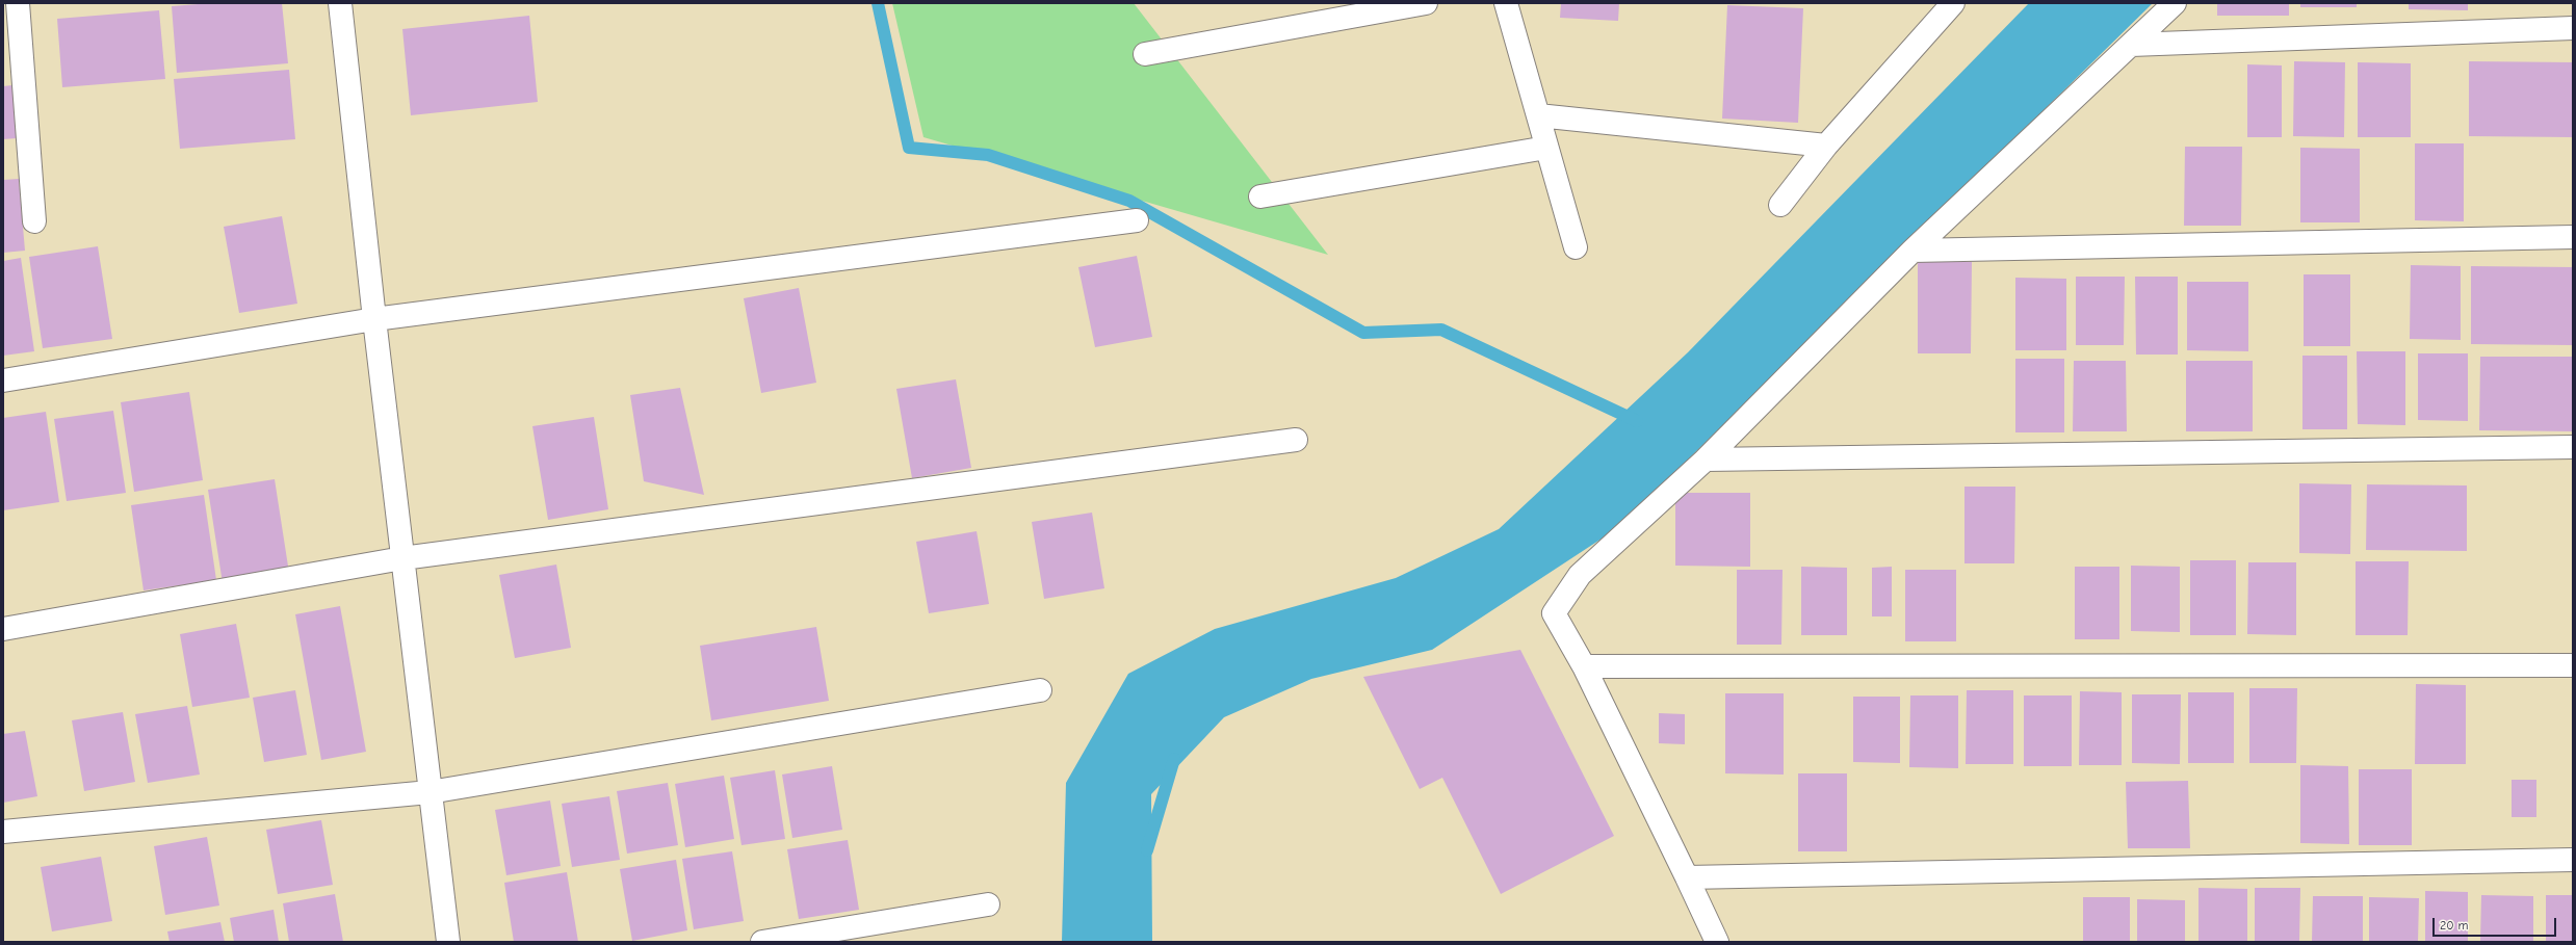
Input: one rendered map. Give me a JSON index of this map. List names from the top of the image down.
{
  "scale_bar": "20 m"
}
